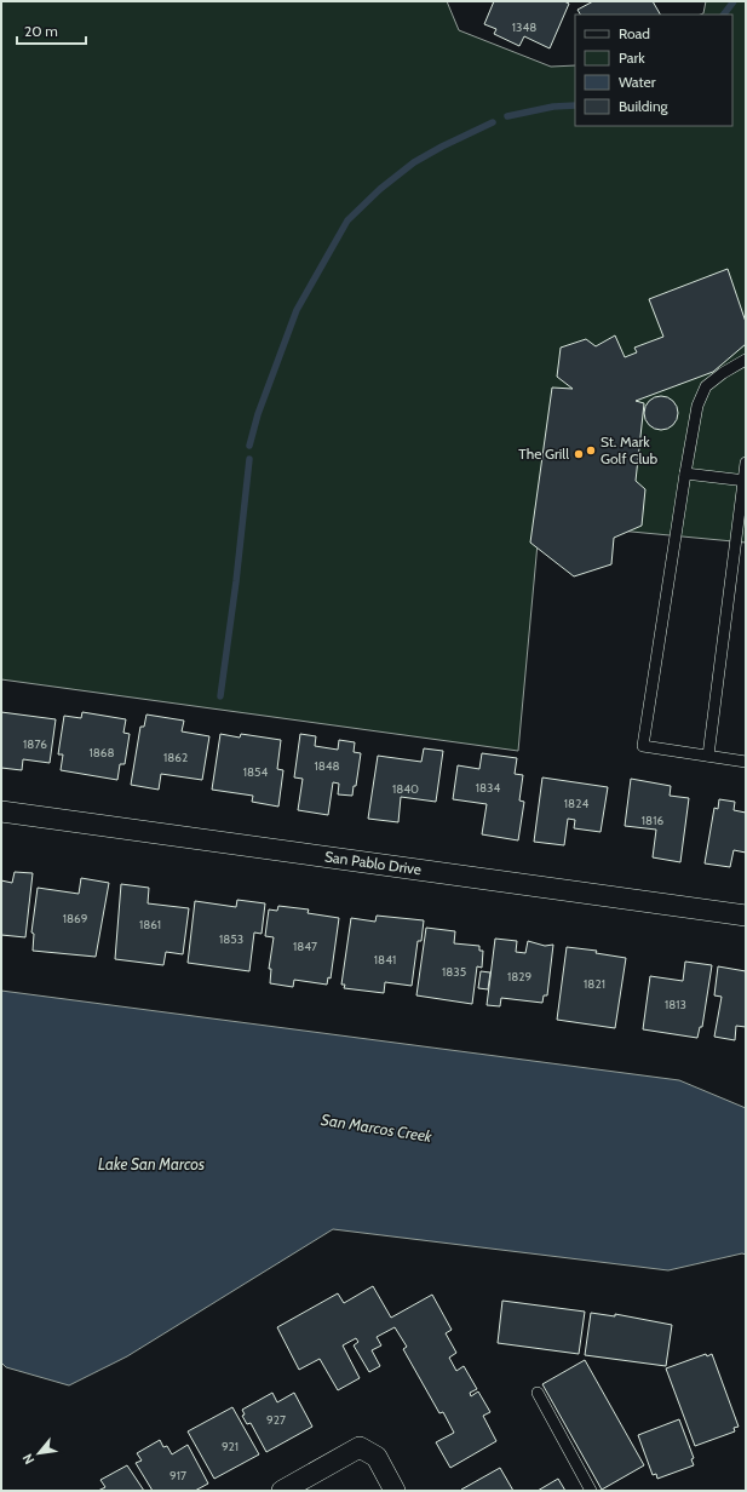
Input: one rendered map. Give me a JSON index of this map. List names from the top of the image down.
{
  "streets": {
    "street": ["San Pablo Drive"]
  },
  "water": ["San Marcos Creek", "Lake San Marcos"],
  "places": ["St. Mark Golf Club", "The Grill"],
  "house_numbers": [
    "1348",
    "1876",
    "1868",
    "1862",
    "1848",
    "1854",
    "1834",
    "1840",
    "1824",
    "1816",
    "1869",
    "1861",
    "1853",
    "1847",
    "1841",
    "1835",
    "1829",
    "1821",
    "1813",
    "927",
    "921",
    "917"
  ],
  "legend": [
    "Road",
    "Park",
    "Water",
    "Building"
  ],
  "scale_bar": "20 m",
  "north": "bottom left"
}
